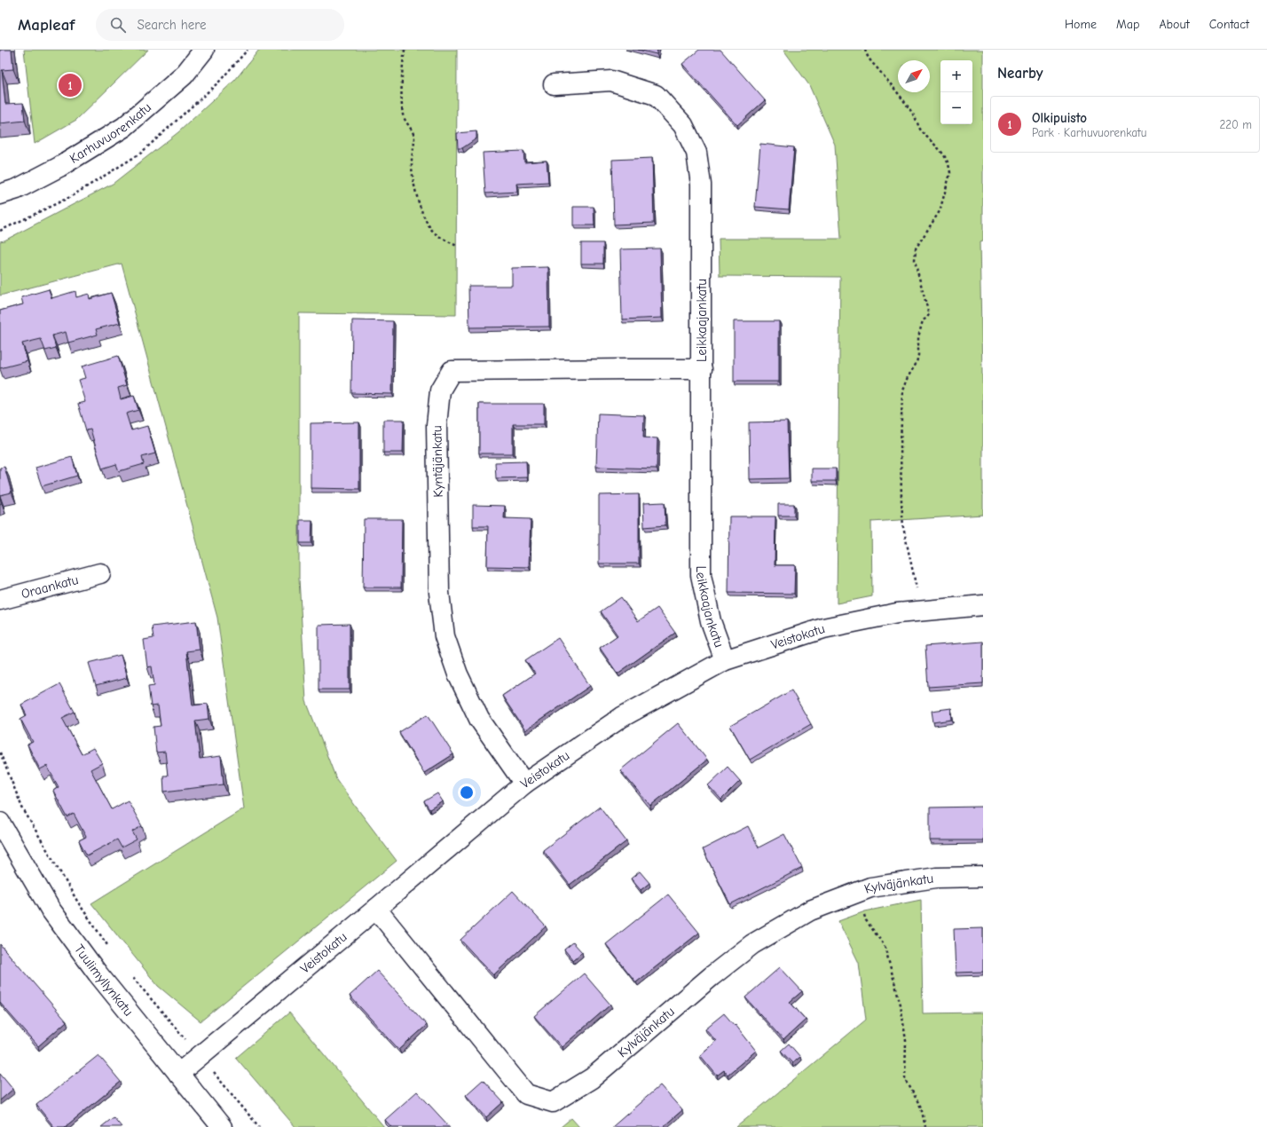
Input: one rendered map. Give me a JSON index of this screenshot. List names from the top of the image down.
{
  "streets": {
    "street": [
      "Karhuvuorenkatu",
      "Leikkaajankatu",
      "Kyntäjänkatu",
      "Oraankatu",
      "Veistokatu",
      "Kylväjänkatu",
      "Tuulimyllynkatu"
    ]
  },
  "crossings": [
    ["Leikkaajankatu", "Kyntäjänkatu"],
    ["Leikkaajankatu", "Veistokatu"],
    ["Kyntäjänkatu", "Veistokatu"],
    ["Veistokatu", "Kylväjänkatu"],
    ["Veistokatu", "Tuulimyllynkatu"]
  ],
  "north": "top right",
  "page": {
    "header": "Mapleaf",
    "search": "Search here",
    "nav": [
      "Home",
      "Map",
      "About",
      "Contact"
    ],
    "heading": "Nearby",
    "map_buttons": ["+", "−"],
    "pins": "1",
    "list": [
      {
        "mark": "1",
        "name": "Olkipuisto",
        "note": "Park · Karhuvuorenkatu",
        "value": "220 m"
      }
    ]
  }
}
